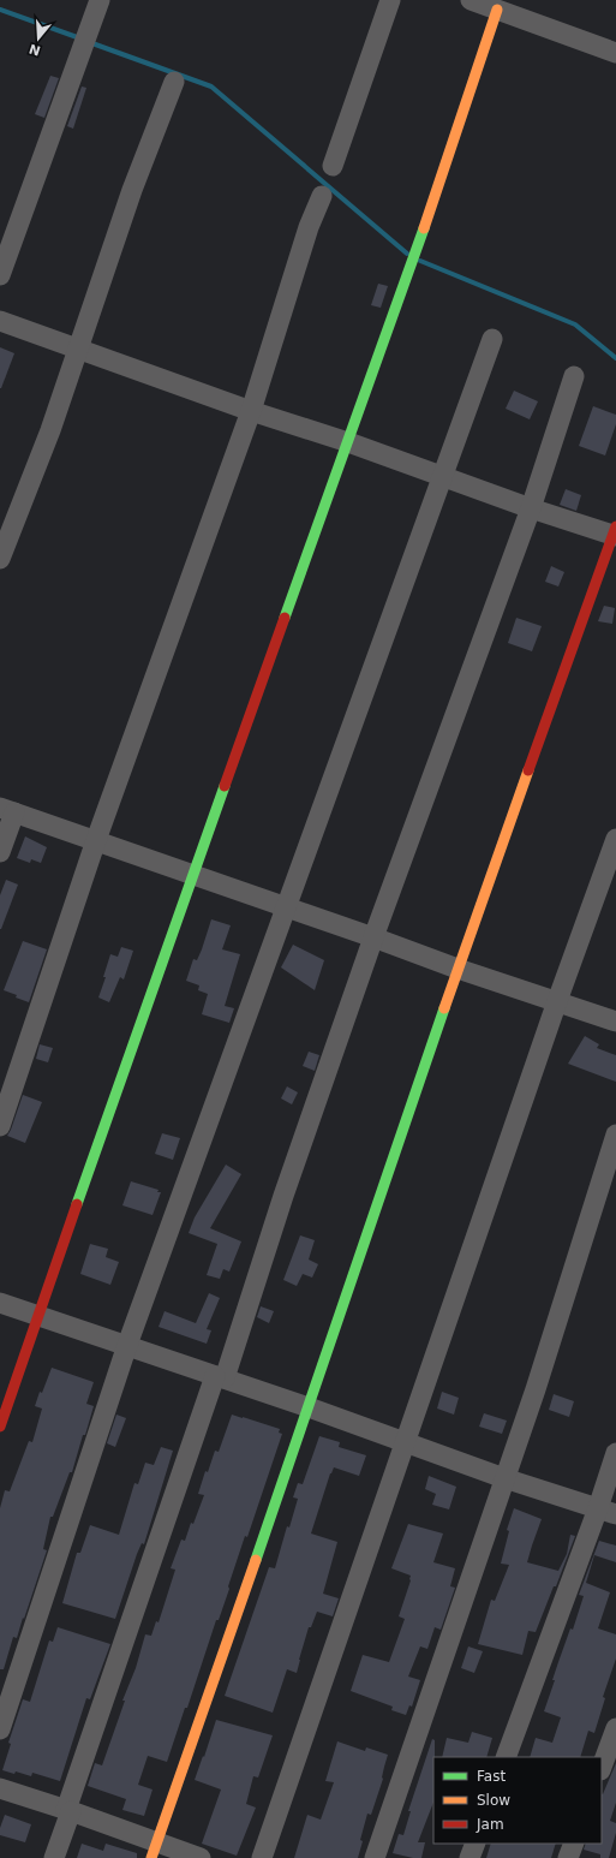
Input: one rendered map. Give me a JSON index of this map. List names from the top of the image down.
{
  "legend": ["Fast", "Slow", "Jam"],
  "north": "bottom"
}
